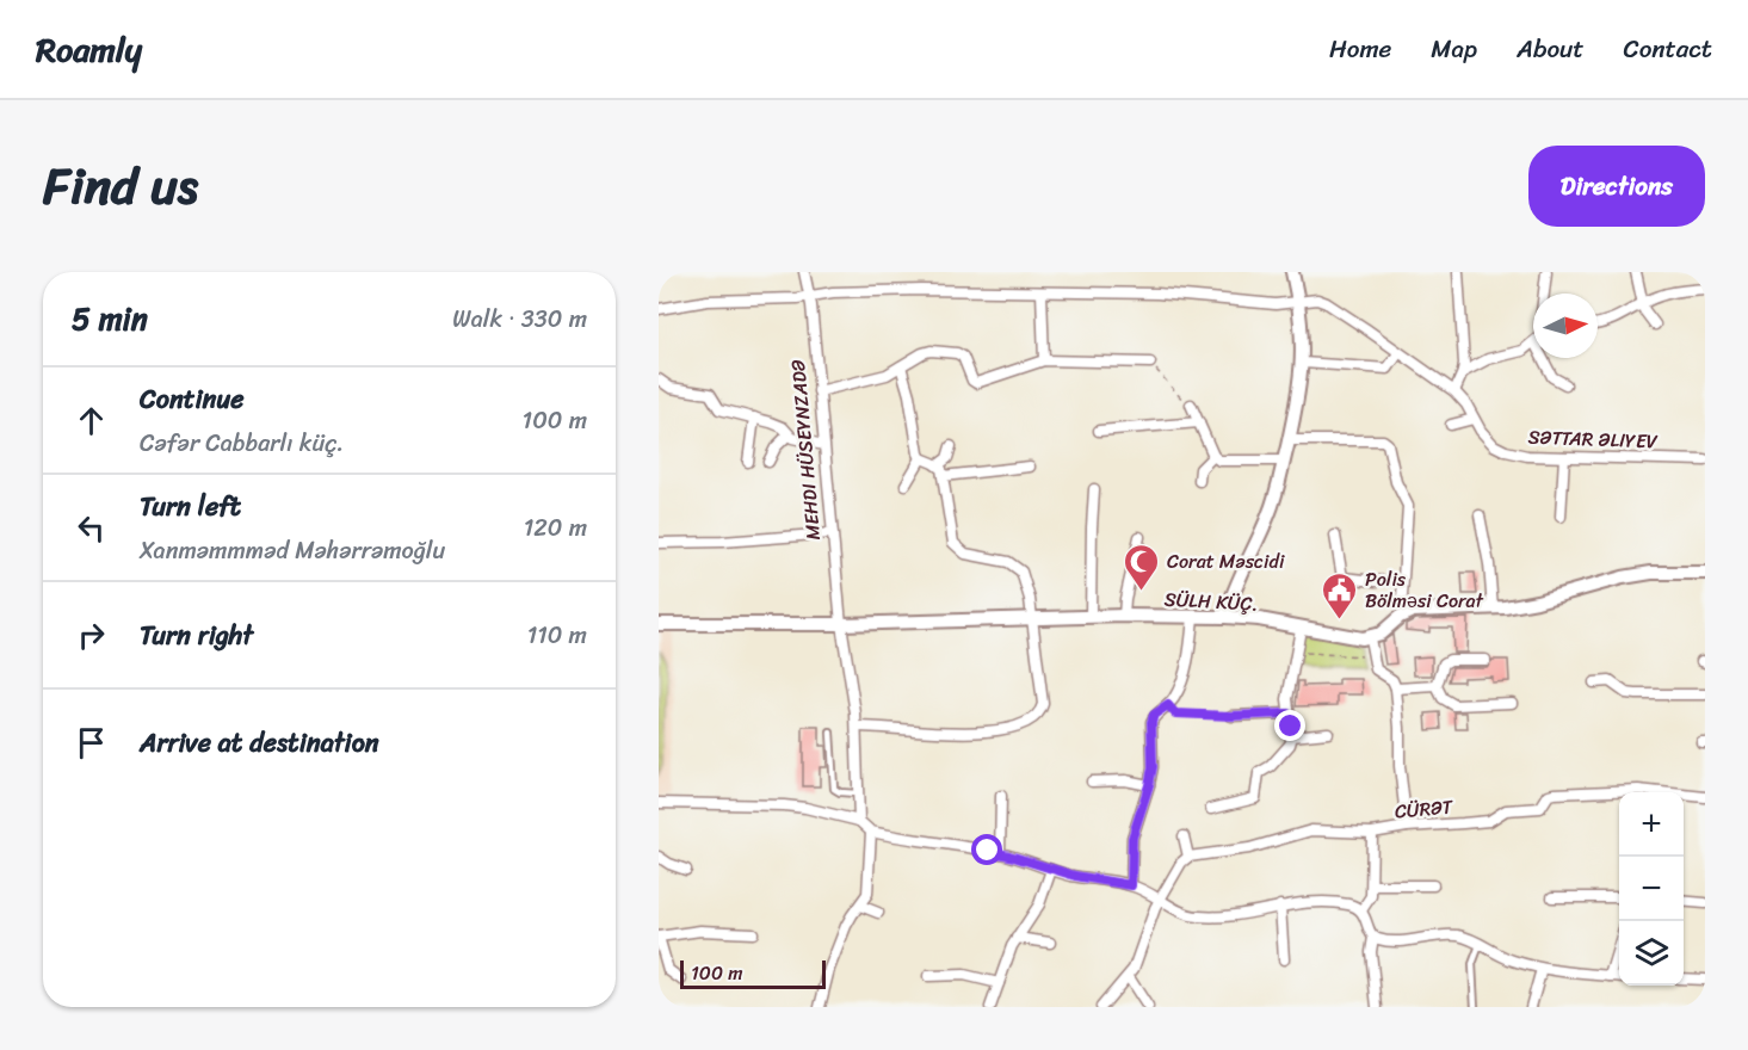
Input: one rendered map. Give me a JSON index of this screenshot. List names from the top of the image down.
{
  "streets": {
    "street": [
      "SƏTTAR ƏLIYEV",
      "MEHDI HÜSEYNZADƏ",
      "SÜLH KÜÇ.",
      "CÜRƏT"
    ]
  },
  "crossings": [
    ["SƏTTAR ƏLIYEV", "MEHDI HÜSEYNZADƏ"],
    ["MEHDI HÜSEYNZADƏ", "SÜLH KÜÇ."]
  ],
  "places": {
    "mosque": ["Corat Məscidi"],
    "public building": ["Polis Bölmәsi Corat"]
  },
  "scale_bar": "100 m",
  "north": "right",
  "page": {
    "header": "Roamly",
    "nav": [
      "Home",
      "Map",
      "About",
      "Contact"
    ],
    "title": "Find us",
    "buttons": "Directions",
    "heading": ["5 min", "Walk · 330 m"],
    "list": [
      ["Continue", "Cəfər Cabbarlı küç.", "100 m"],
      ["Turn left", "Xanməmmməd Məhərrəmoğlu", "120 m"],
      ["Turn right", "110 m"],
      "Arrive at destination"
    ],
    "map_buttons": ["+", "−"],
    "scale": "100 m"
  }
}
